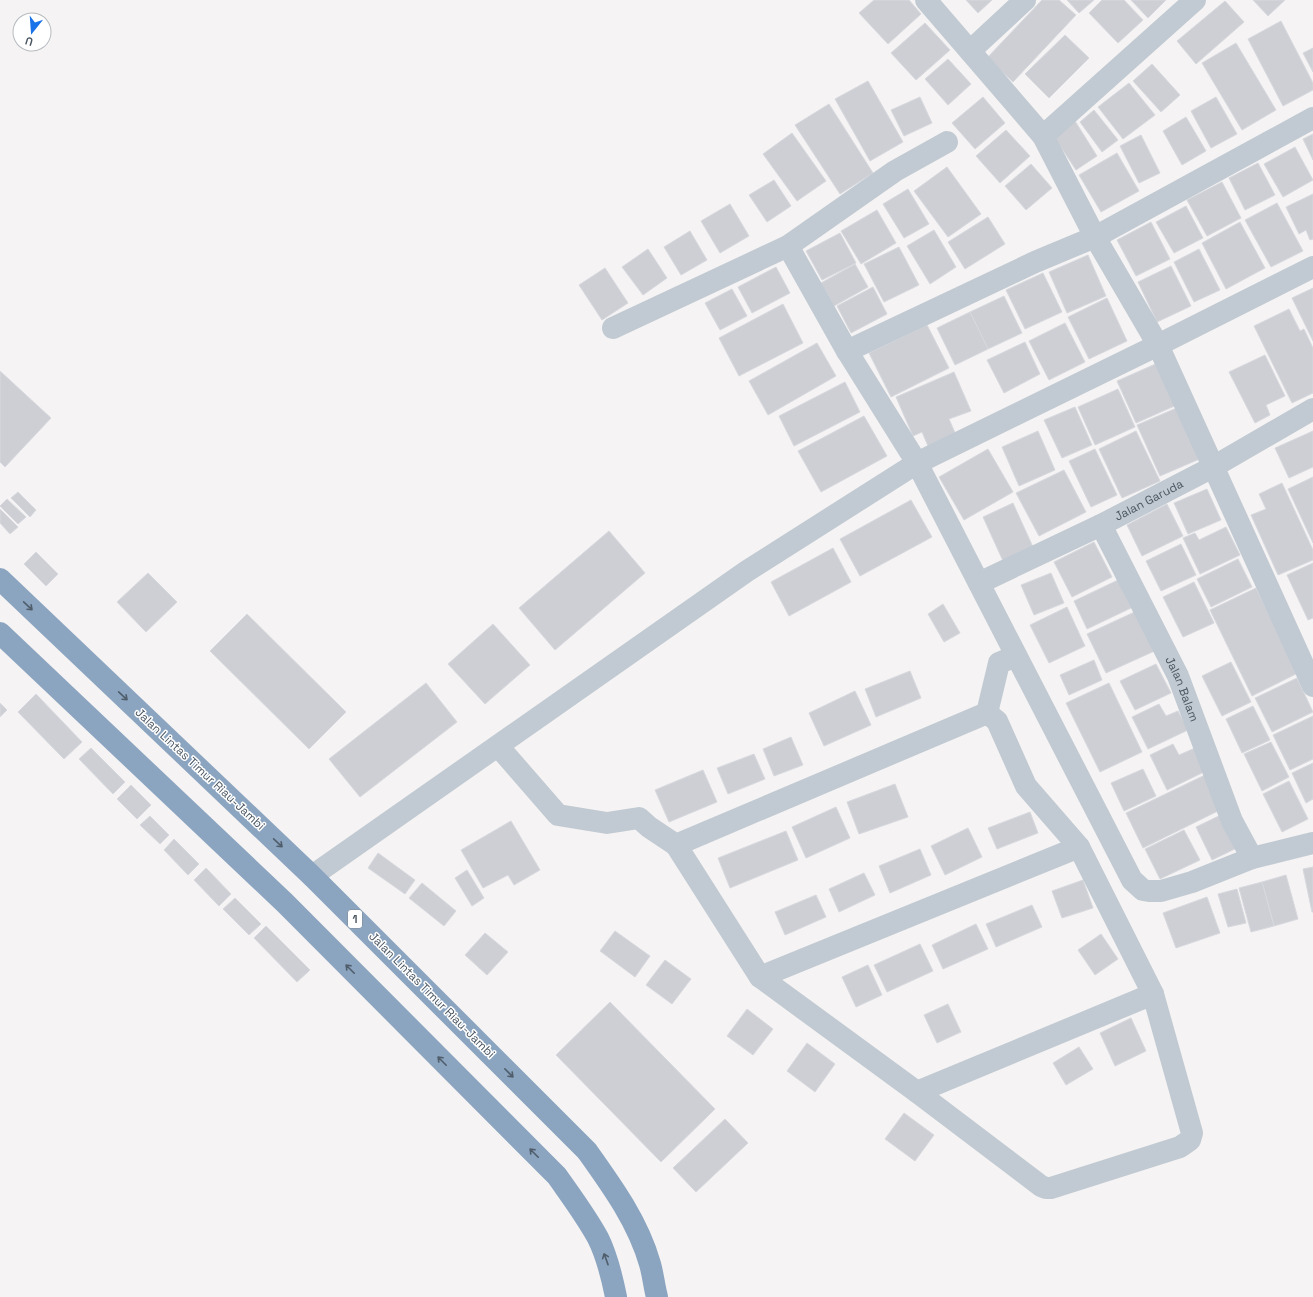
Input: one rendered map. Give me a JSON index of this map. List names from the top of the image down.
{
  "streets": {
    "highway": ["Jalan Lintas Timur Riau-Jambi", "1"],
    "street": ["Jalan Garuda", "Jalan Balam"]
  },
  "crossings": [
    ["Jalan Garuda", "Jalan Balam"]
  ],
  "north": "bottom"
}
